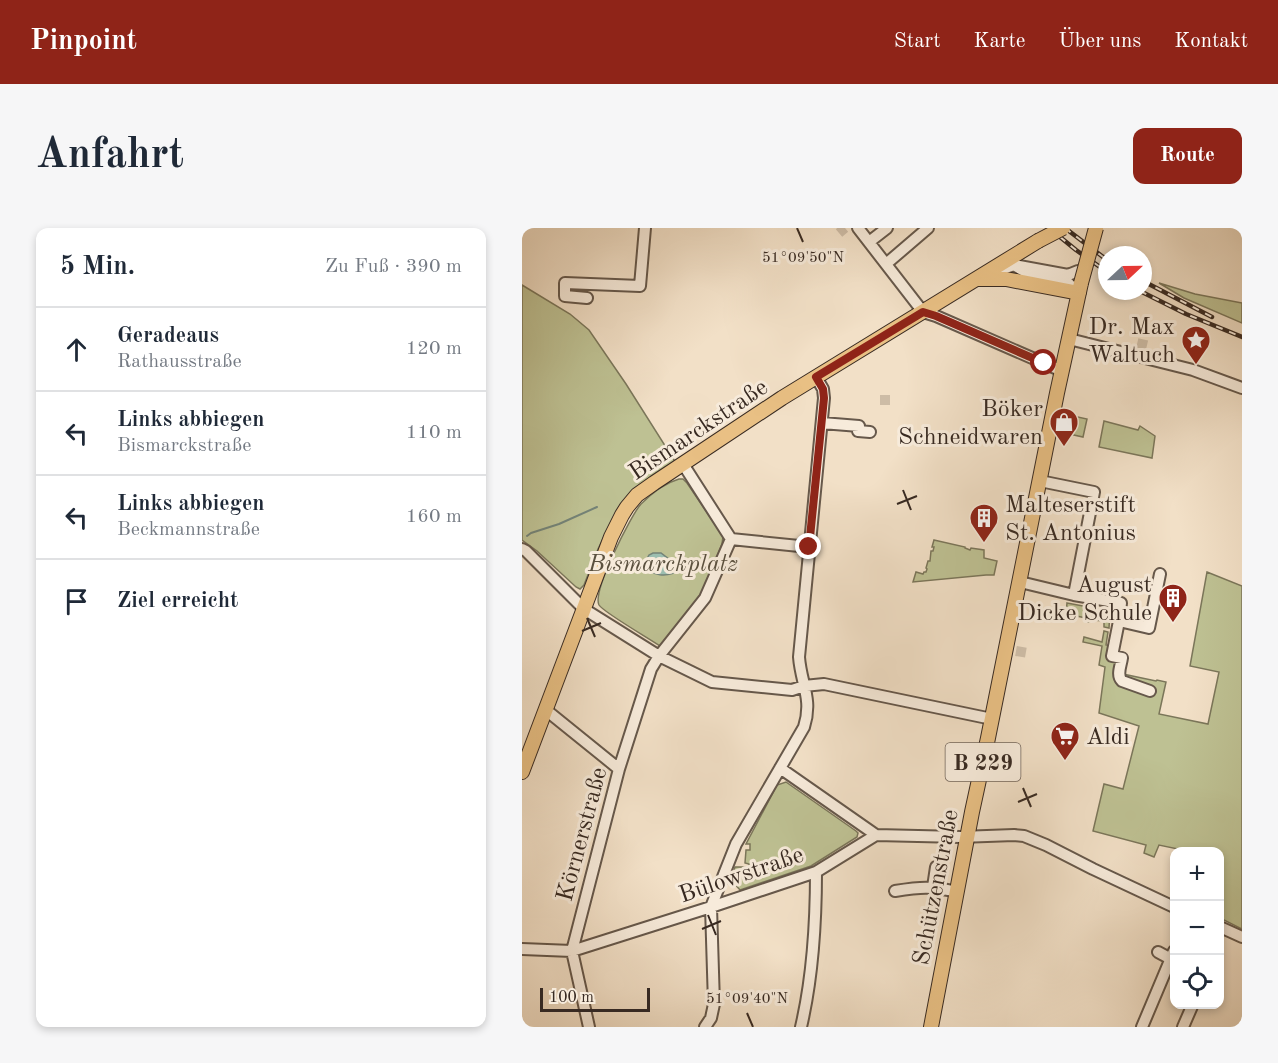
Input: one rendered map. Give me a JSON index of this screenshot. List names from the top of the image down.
{
  "streets": {
    "main road": ["Bismarckstraße", "B 229", "Schützenstraße"],
    "street": ["Körnerstraße", "Bülowstraße"]
  },
  "crossings": [
    ["Körnerstraße", "Bülowstraße"]
  ],
  "parks": ["Bismarckplatz"],
  "places": {
    "place": ["Dr. Max Waltuch"],
    "shop": ["Böker Schneidwaren"],
    "building": ["Malteserstift St. Antonius", "August Dicke Schule"],
    "supermarket": ["Aldi"]
  },
  "scale_bar": "100 m",
  "north": "right",
  "page": {
    "header": "Pinpoint",
    "nav": [
      "Start",
      "Karte",
      "Über uns",
      "Kontakt"
    ],
    "buttons": "Route",
    "title": "Anfahrt",
    "heading": ["5 Min.", "Zu Fuß · 390 m"],
    "list": [
      ["Geradeaus", "Rathausstraße", "120 m"],
      ["Links abbiegen", "Bismarckstraße", "110 m"],
      ["Links abbiegen", "Beckmannstraße", "160 m"],
      "Ziel erreicht"
    ],
    "map_buttons": ["+", "−"],
    "scale": "100 m"
  },
  "coordinates": ["51°09'50\"N", "51°09'40\"N"]
}
